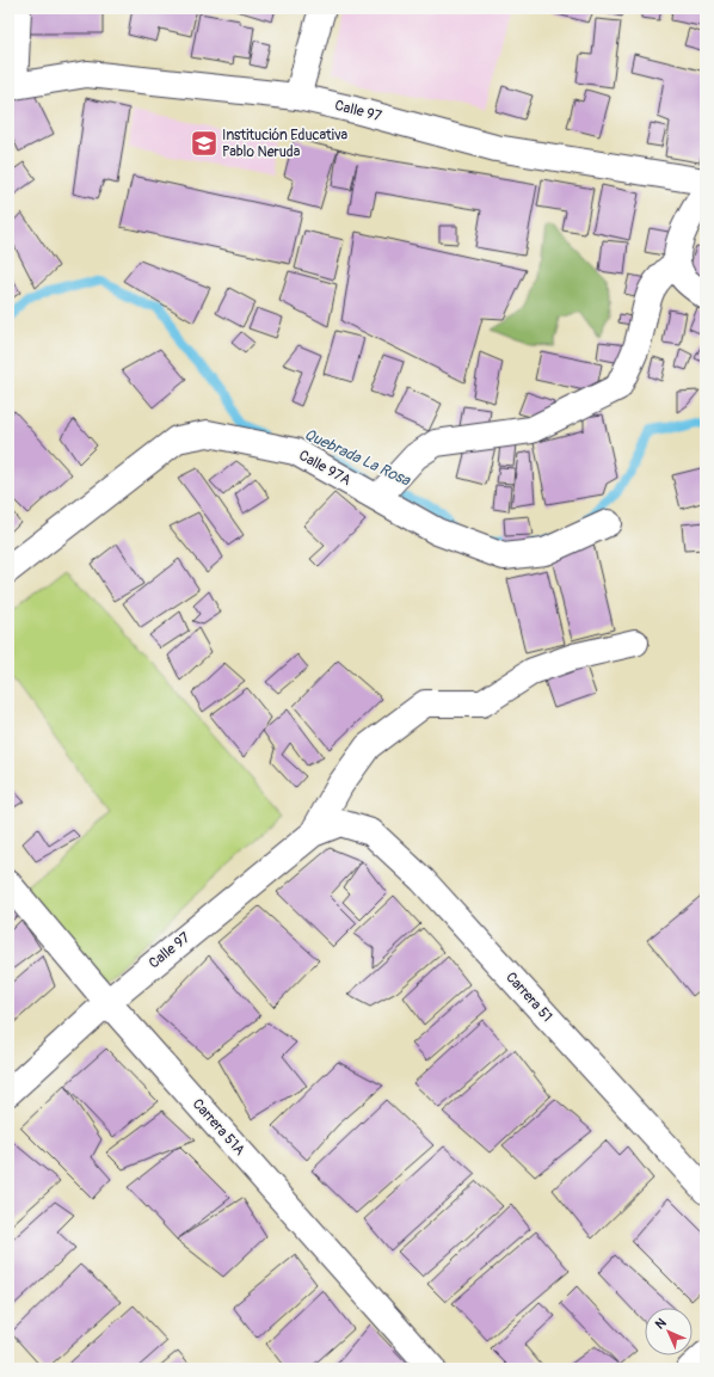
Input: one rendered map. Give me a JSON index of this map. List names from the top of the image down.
{
  "streets": {
    "street": [
      "Calle 97",
      "Calle 97A",
      "Carrera 51",
      "Carrera 51A"
    ]
  },
  "crossings": [
    ["Calle 97", "Carrera 51"],
    ["Calle 97", "Carrera 51A"]
  ],
  "water": ["Quebrada La Rosa"],
  "places": {
    "school or university": ["Institución Educativa Pablo Neruda"]
  },
  "north": "top left"
}
